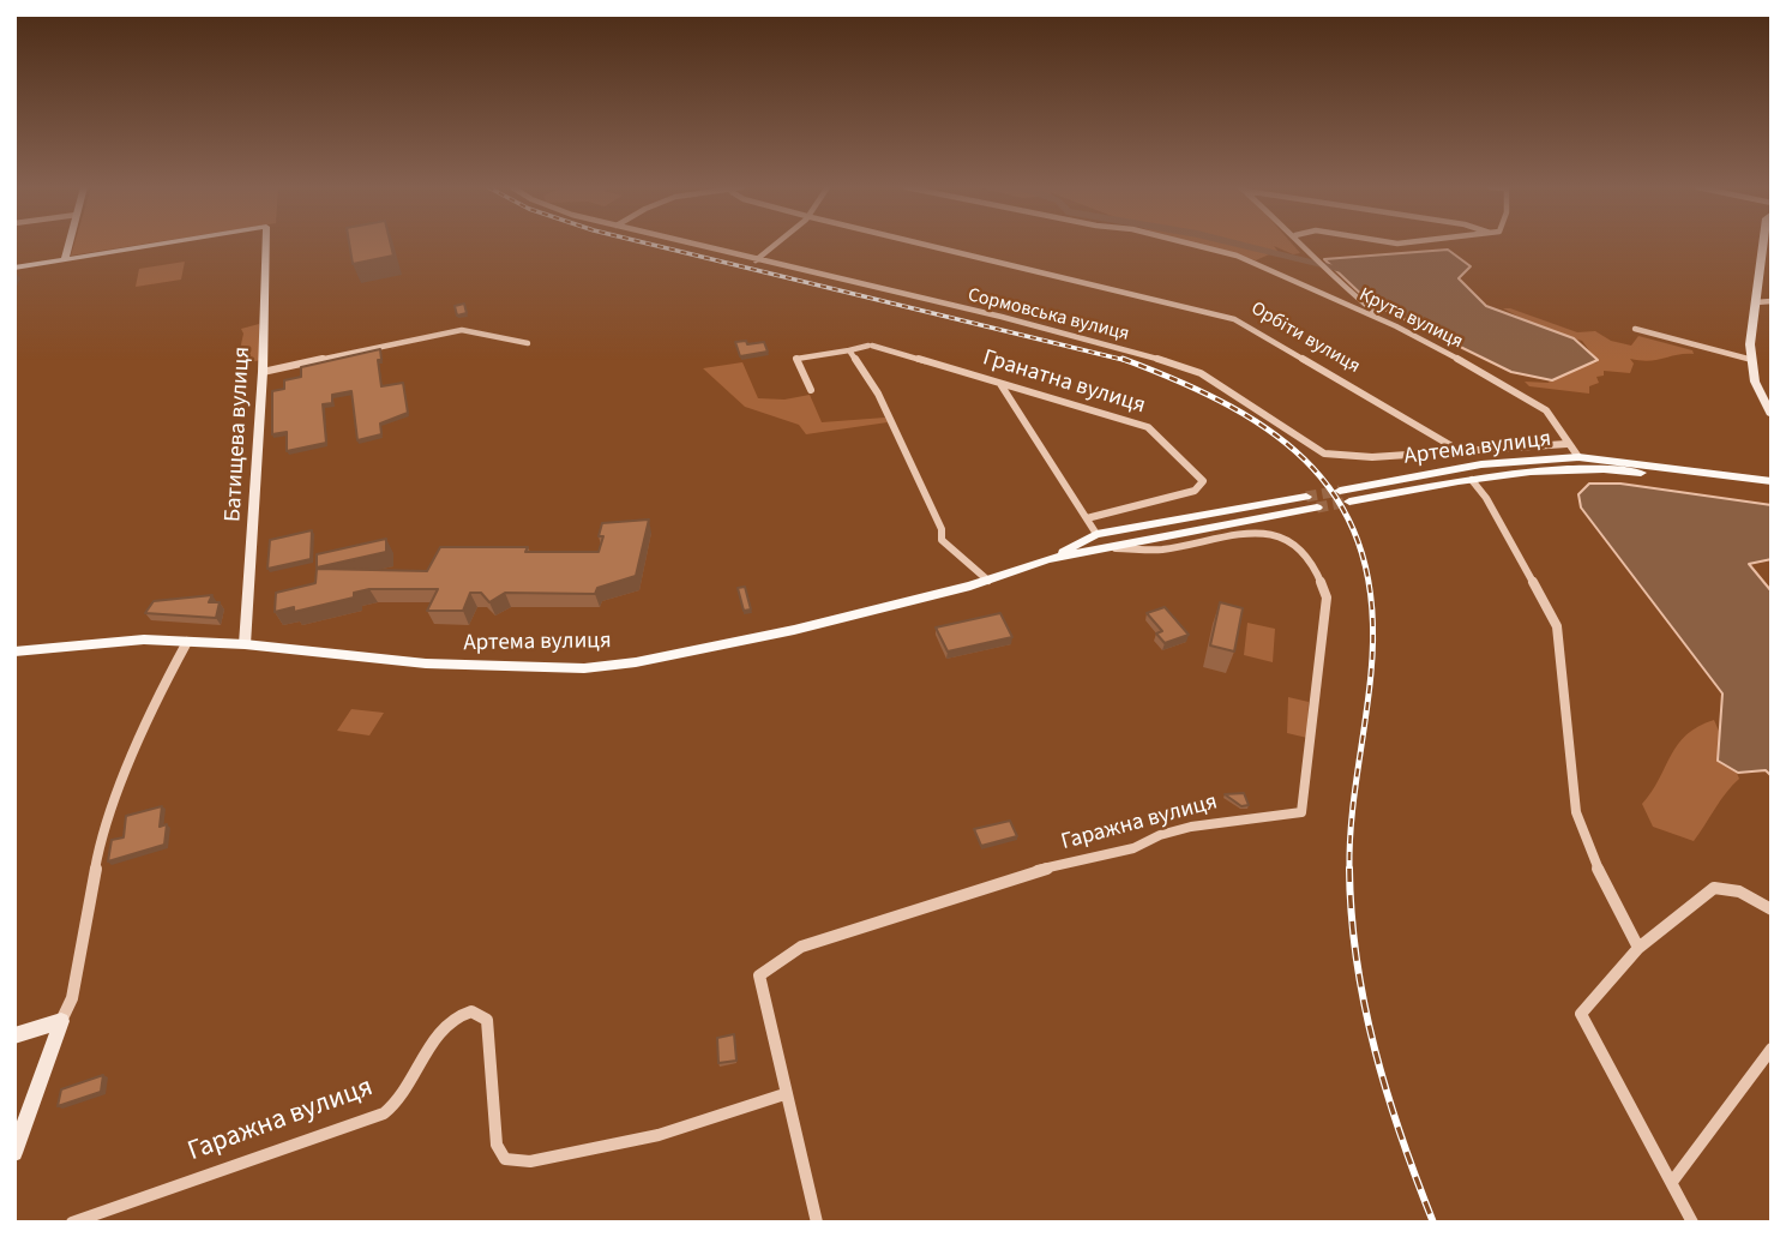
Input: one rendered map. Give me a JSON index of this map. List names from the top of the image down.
{
  "streets": {
    "main road": ["Артема вулиця"],
    "street": [
      "Сормовська вулиця",
      "Крута вулиця",
      "Орбіти вулиця",
      "Гранатна вулиця",
      "Батищева вулиця",
      "Гаражна вулиця"
    ]
  },
  "crossings": [
    ["Сормовська вулиця", "Крута вулиця"],
    ["Сормовська вулиця", "Орбіти вулиця"],
    ["Крута вулиця", "Артема вулиця"],
    ["Батищева вулиця", "Артема вулиця"],
    ["Артема вулиця", "Гаражна вулиця"]
  ]
}
